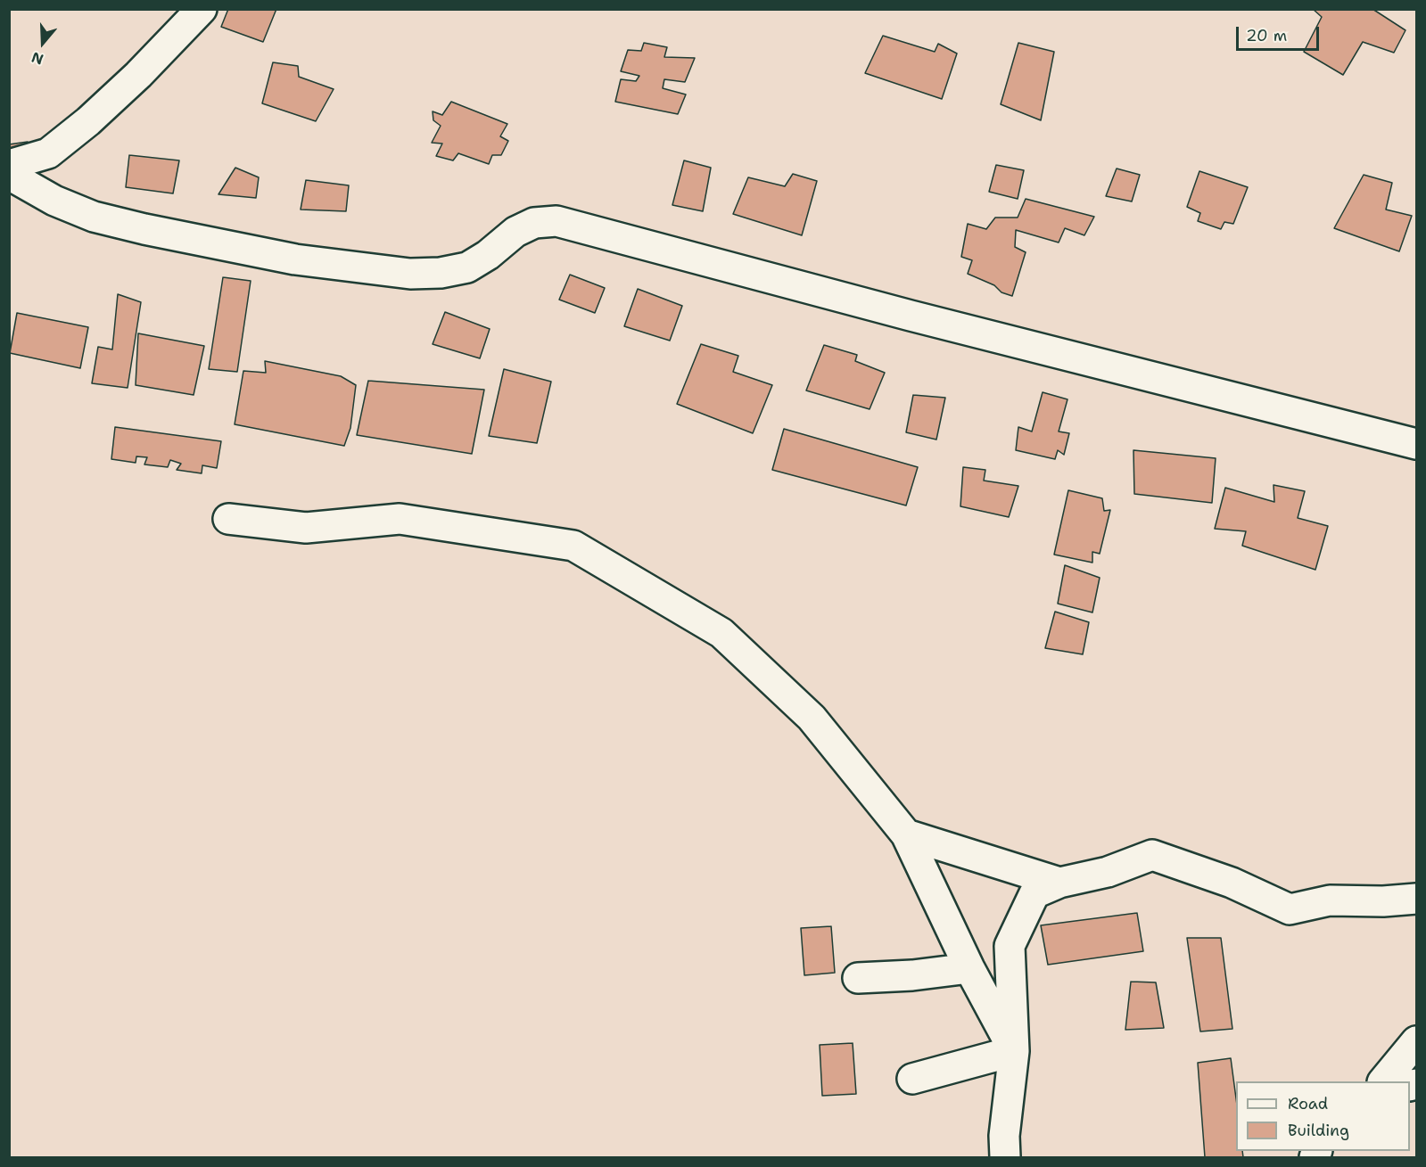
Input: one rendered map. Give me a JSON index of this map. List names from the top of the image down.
{
  "legend": ["Road", "Building"],
  "scale_bar": "20 m",
  "north": "bottom"
}
